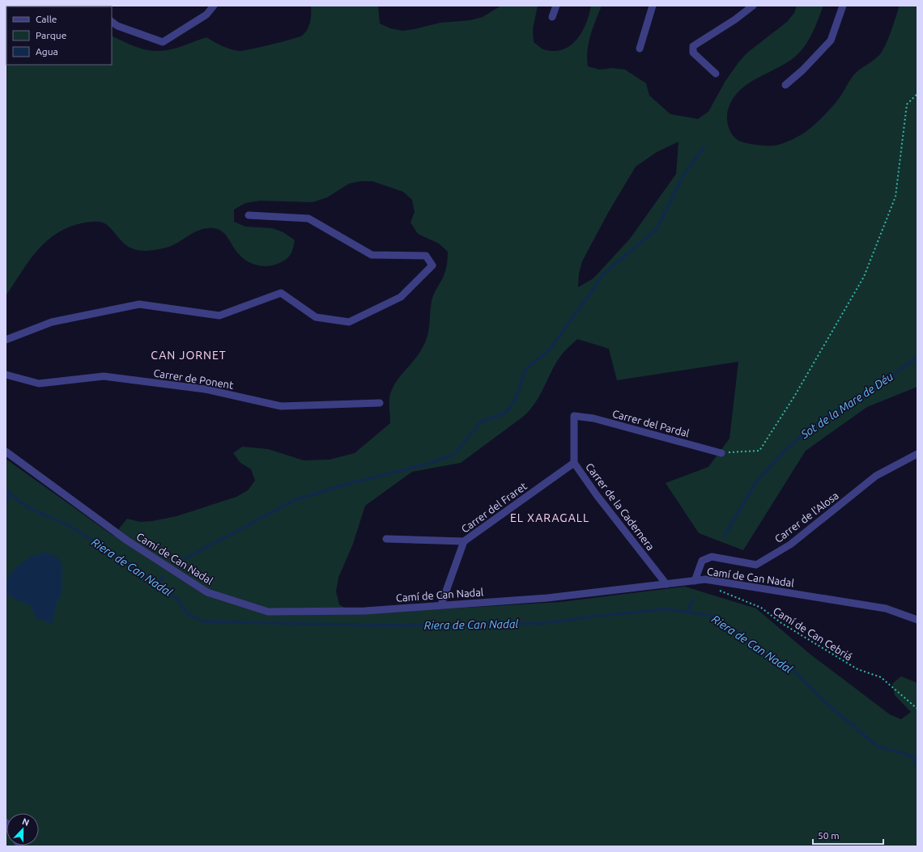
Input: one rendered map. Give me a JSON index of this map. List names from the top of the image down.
{
  "streets": {
    "street": [
      "Carrer de Ponent",
      "Carrer del Pardal",
      "Carrer de la Cadernera",
      "Carrer del Fraret",
      "Carrer de l'Alosa",
      "Camí de Can Nadal"
    ],
    "path": ["Camí de Can Cebriá"]
  },
  "crossings": [
    ["Carrer del Pardal", "Carrer de la Cadernera"],
    ["Carrer de la Cadernera", "Carrer del Fraret"],
    ["Carrer de la Cadernera", "Camí de Can Nadal"],
    ["Carrer del Fraret", "Camí de Can Nadal"],
    ["Carrer de l'Alosa", "Camí de Can Nadal"]
  ],
  "districts": ["CAN JORNET", "EL XARAGALL"],
  "water": ["Sot de la Mare de Déu", "Riera de Can Nadal"],
  "legend": ["Calle", "Parque", "Agua"],
  "scale_bar": "50 m",
  "north": "top"
}
